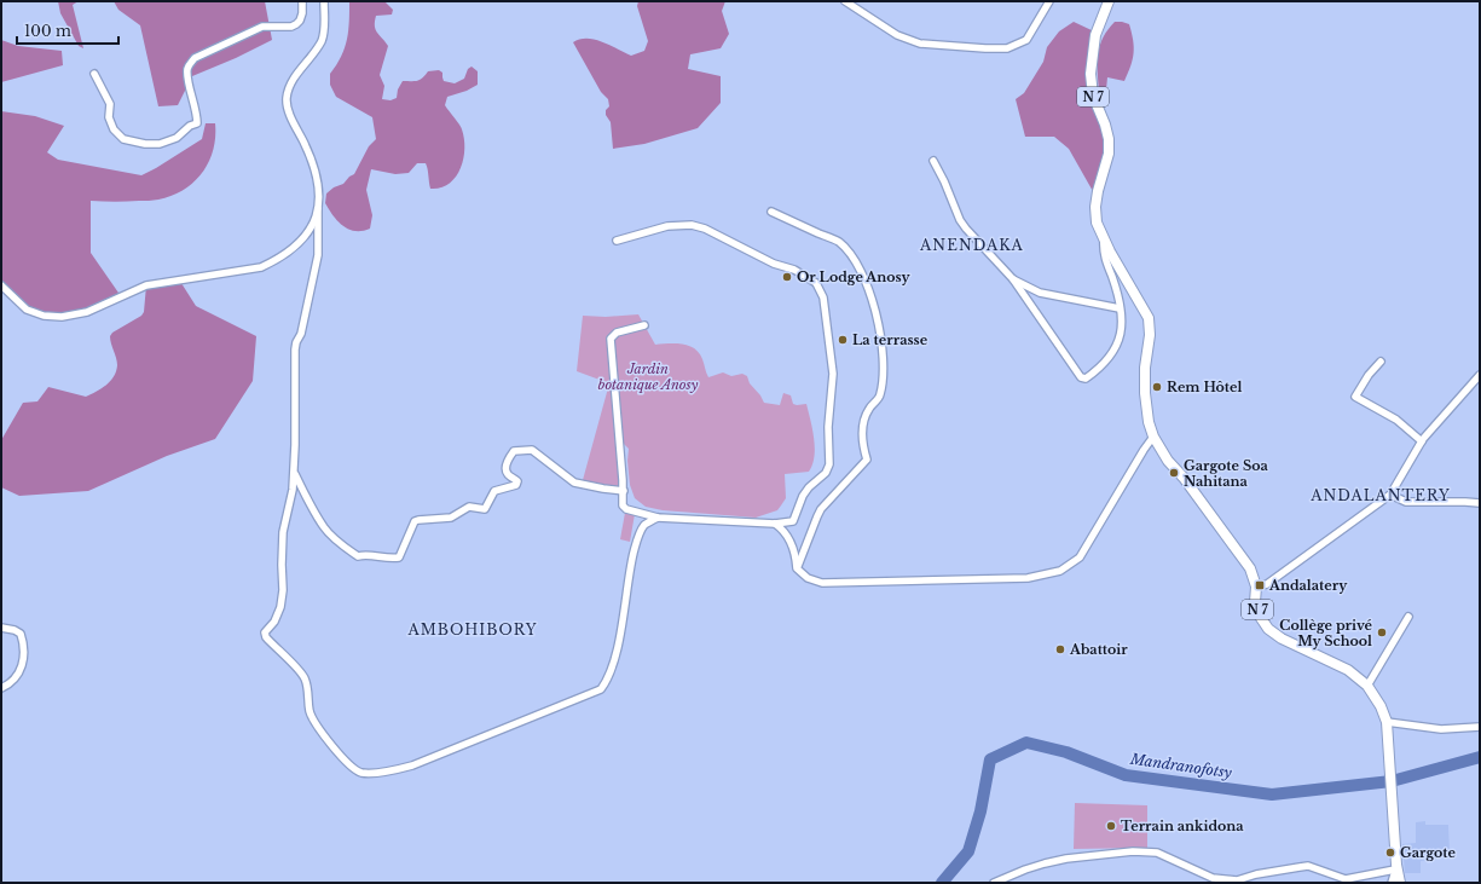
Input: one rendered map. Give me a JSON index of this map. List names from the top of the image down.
{
  "streets": {
    "main road": ["N 7"]
  },
  "districts": ["ANENDAKA", "ANDALANTERY", "AMBOHIBORY"],
  "water": ["Mandranofotsy"],
  "parks": ["Jardin botanique Anosy"],
  "places": {
    "other": [
      "Or Lodge Anosy",
      "La terrasse",
      "Rem Hôtel",
      "Gargote Soa Nahitana",
      "Collège privé My School",
      "Abattoir",
      "Terrain ankidona",
      "Gargote"
    ],
    "transit": ["Andalatery"]
  },
  "scale_bar": "100 m"
}
